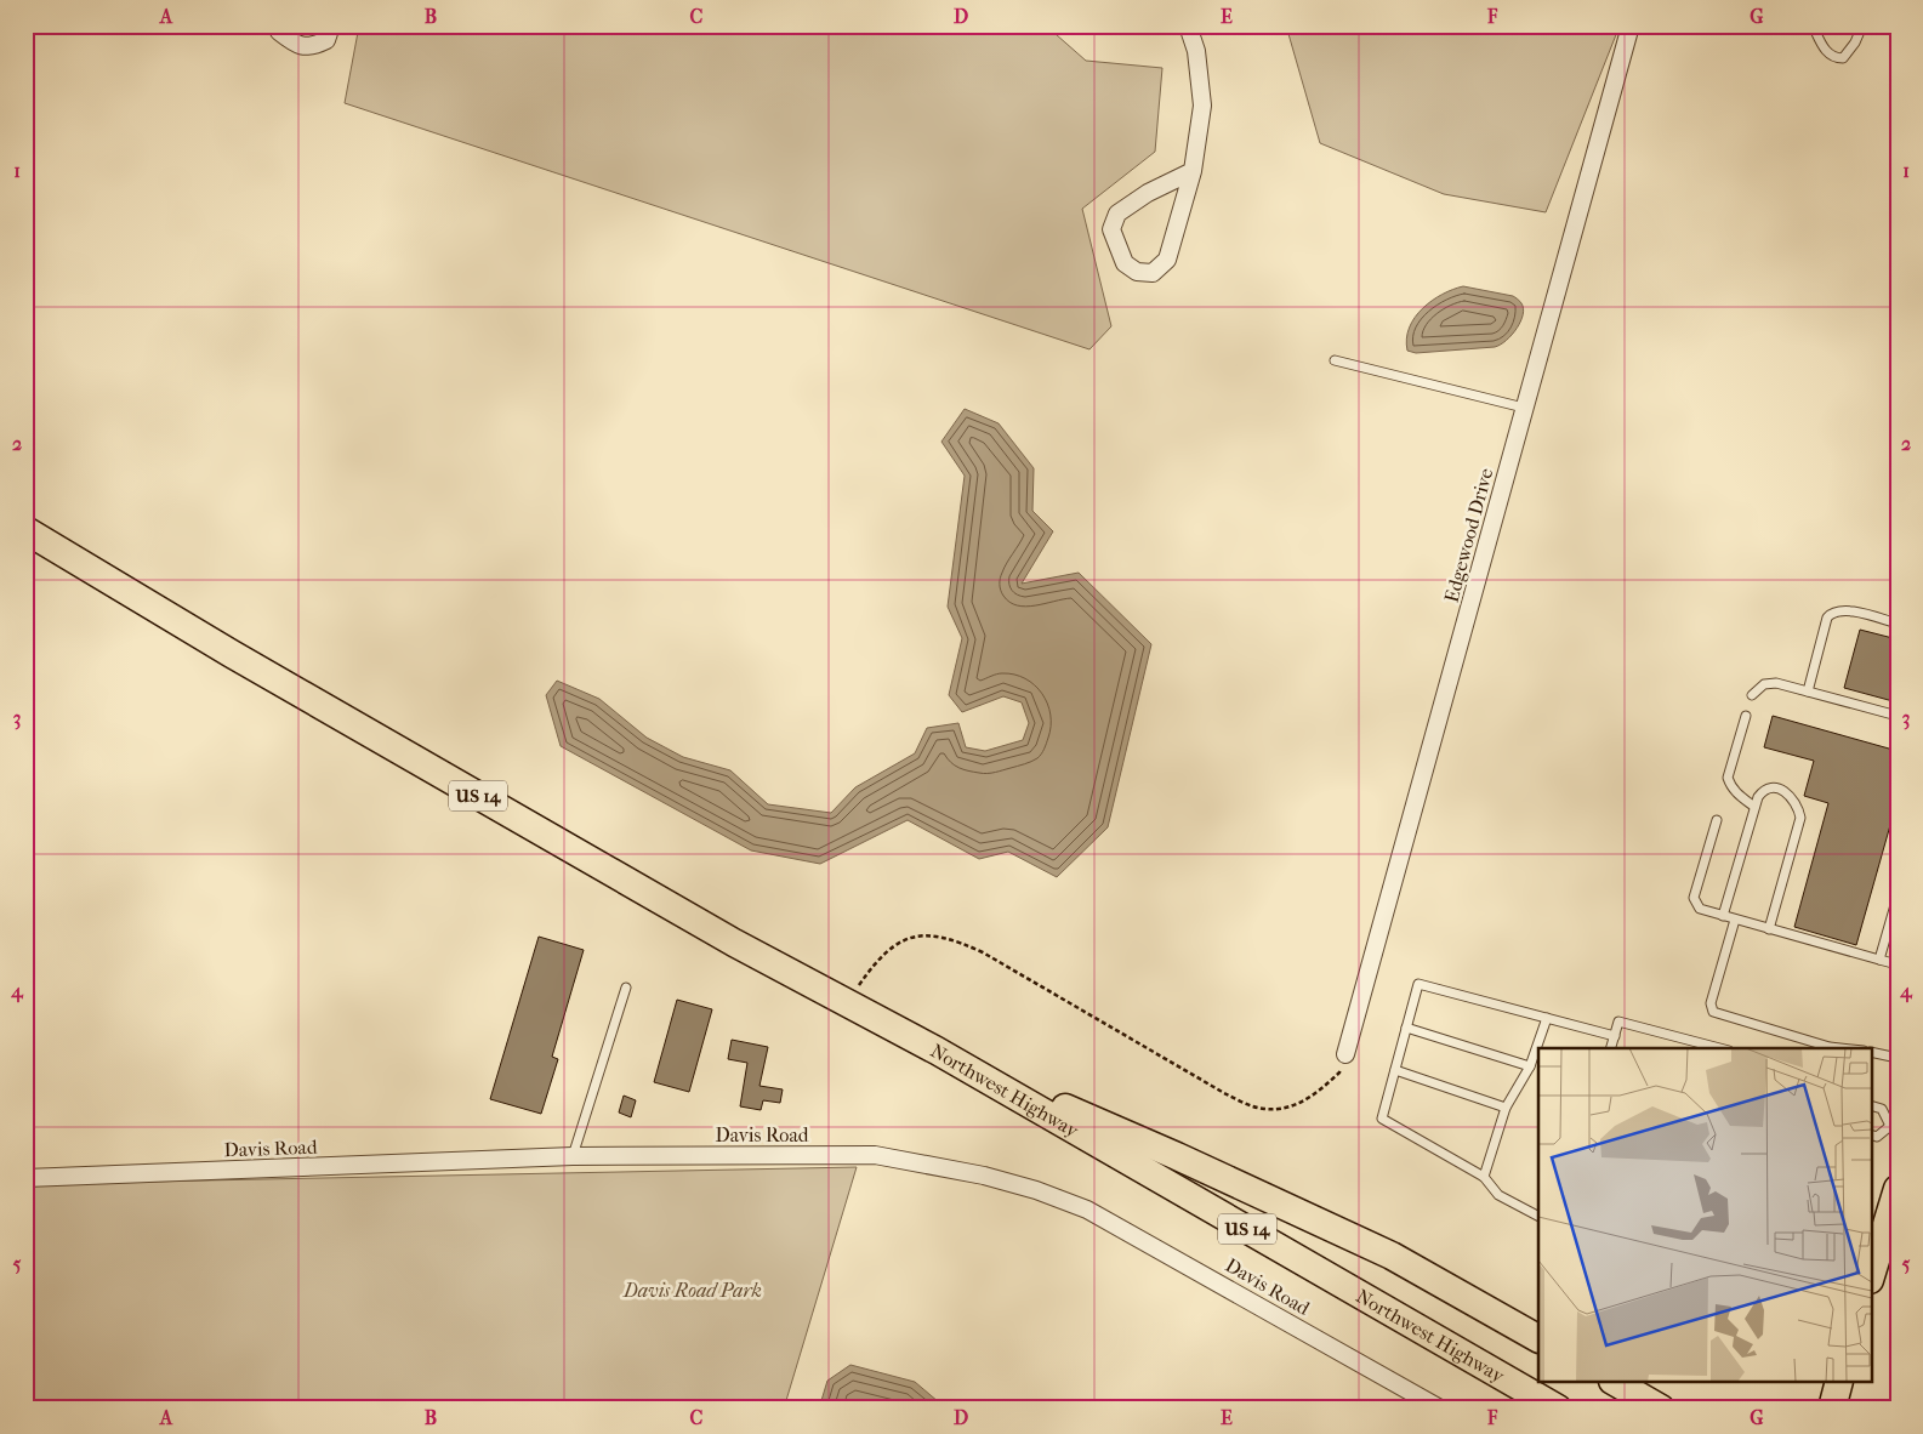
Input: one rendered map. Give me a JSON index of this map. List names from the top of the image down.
{
  "streets": {
    "main road": ["US 14", "Northwest Highway"],
    "street": ["Edgewood Drive", "Davis Road"]
  },
  "crossings": [
    ["US 14", "Northwest Highway"]
  ],
  "parks": ["Davis Road Park"],
  "grid": {
    "columns": [
      "A",
      "B",
      "C",
      "D",
      "E",
      "F",
      "G"
    ],
    "rows": [
      "1",
      "2",
      "3",
      "4",
      "5"
    ]
  }
}
